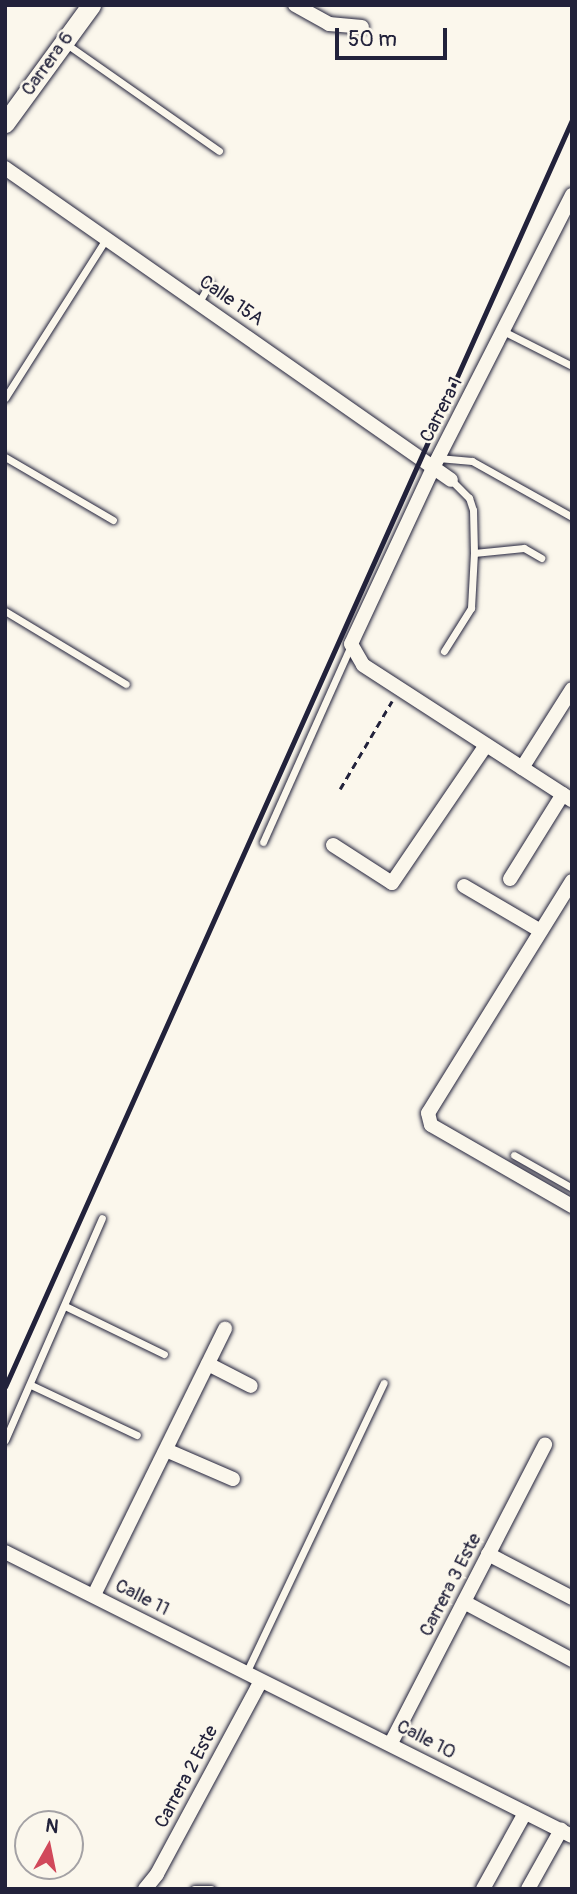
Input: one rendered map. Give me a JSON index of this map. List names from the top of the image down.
{
  "streets": {
    "main road": ["Carrera 6"],
    "street": [
      "Calle 15A",
      "Carrera 1",
      "Carrera 3 Este",
      "Calle 11",
      "Calle 10",
      "Carrera 2 Este"
    ]
  },
  "crossings": [
    ["Calle 15A", "Carrera 1"],
    ["Carrera 3 Este", "Calle 10"],
    ["Calle 11", "Calle 10"],
    ["Calle 11", "Carrera 2 Este"],
    ["Calle 10", "Carrera 2 Este"]
  ],
  "scale_bar": "50 m",
  "north": "top"
}
